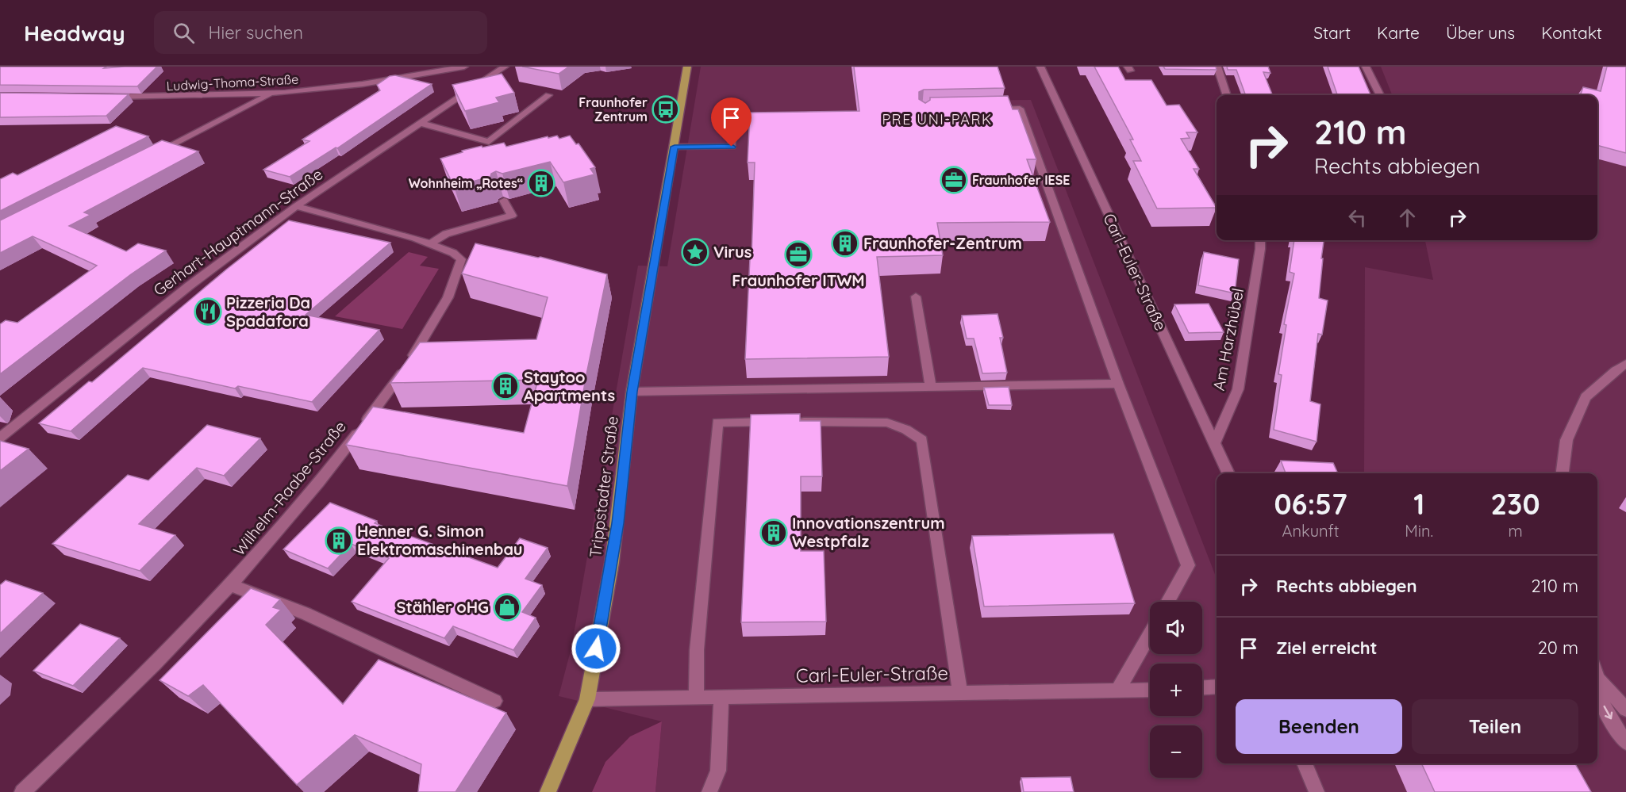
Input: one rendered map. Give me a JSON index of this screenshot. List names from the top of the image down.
{
  "streets": {
    "main road": ["Trippstadter Straße"],
    "street": [
      "Ludwig-Thoma-Straße",
      "Gerhart-Hauptmann-Straße",
      "Carl-Euler-Straße",
      "Am Harzhübel",
      "Wilhelm-Raabe-Straße"
    ]
  },
  "crossings": [
    ["Gerhart-Hauptmann-Straße", "Wilhelm-Raabe-Straße"],
    ["Carl-Euler-Straße", "Am Harzhübel"],
    ["Carl-Euler-Straße", "Trippstadter Straße"]
  ],
  "districts": ["PRE UNI-PARK"],
  "places": {
    "bus stop": ["Fraunhofer Zentrum"],
    "office": ["Fraunhofer IESE", "Fraunhofer ITWM"],
    "building": [
      "Wohnheim „Rotes“",
      "Fraunhofer-Zentrum",
      "Staytoo Apartments",
      "Innovationszentrum Westpfalz",
      "Henner G. Simon Elektromaschinenbau"
    ],
    "place": ["Virus"],
    "restaurant": ["Pizzeria Da Spadafora"],
    "shop": ["Stähler oHG"]
  },
  "page": {
    "header": "Headway",
    "search": "Hier suchen",
    "nav": [
      "Start",
      "Karte",
      "Über uns",
      "Kontakt"
    ],
    "turn": ["210 m", "Rechts abbiegen"],
    "eta": [
      "06:57",
      "Ankunft",
      "1",
      "Min.",
      "230",
      "m"
    ],
    "list": [
      {
        "name": "Rechts abbiegen",
        "value": "210 m"
      },
      {
        "name": "Ziel erreicht",
        "value": "20 m"
      }
    ],
    "map_buttons": ["+", "−"],
    "buttons": ["Beenden", "Teilen"]
  }
}
